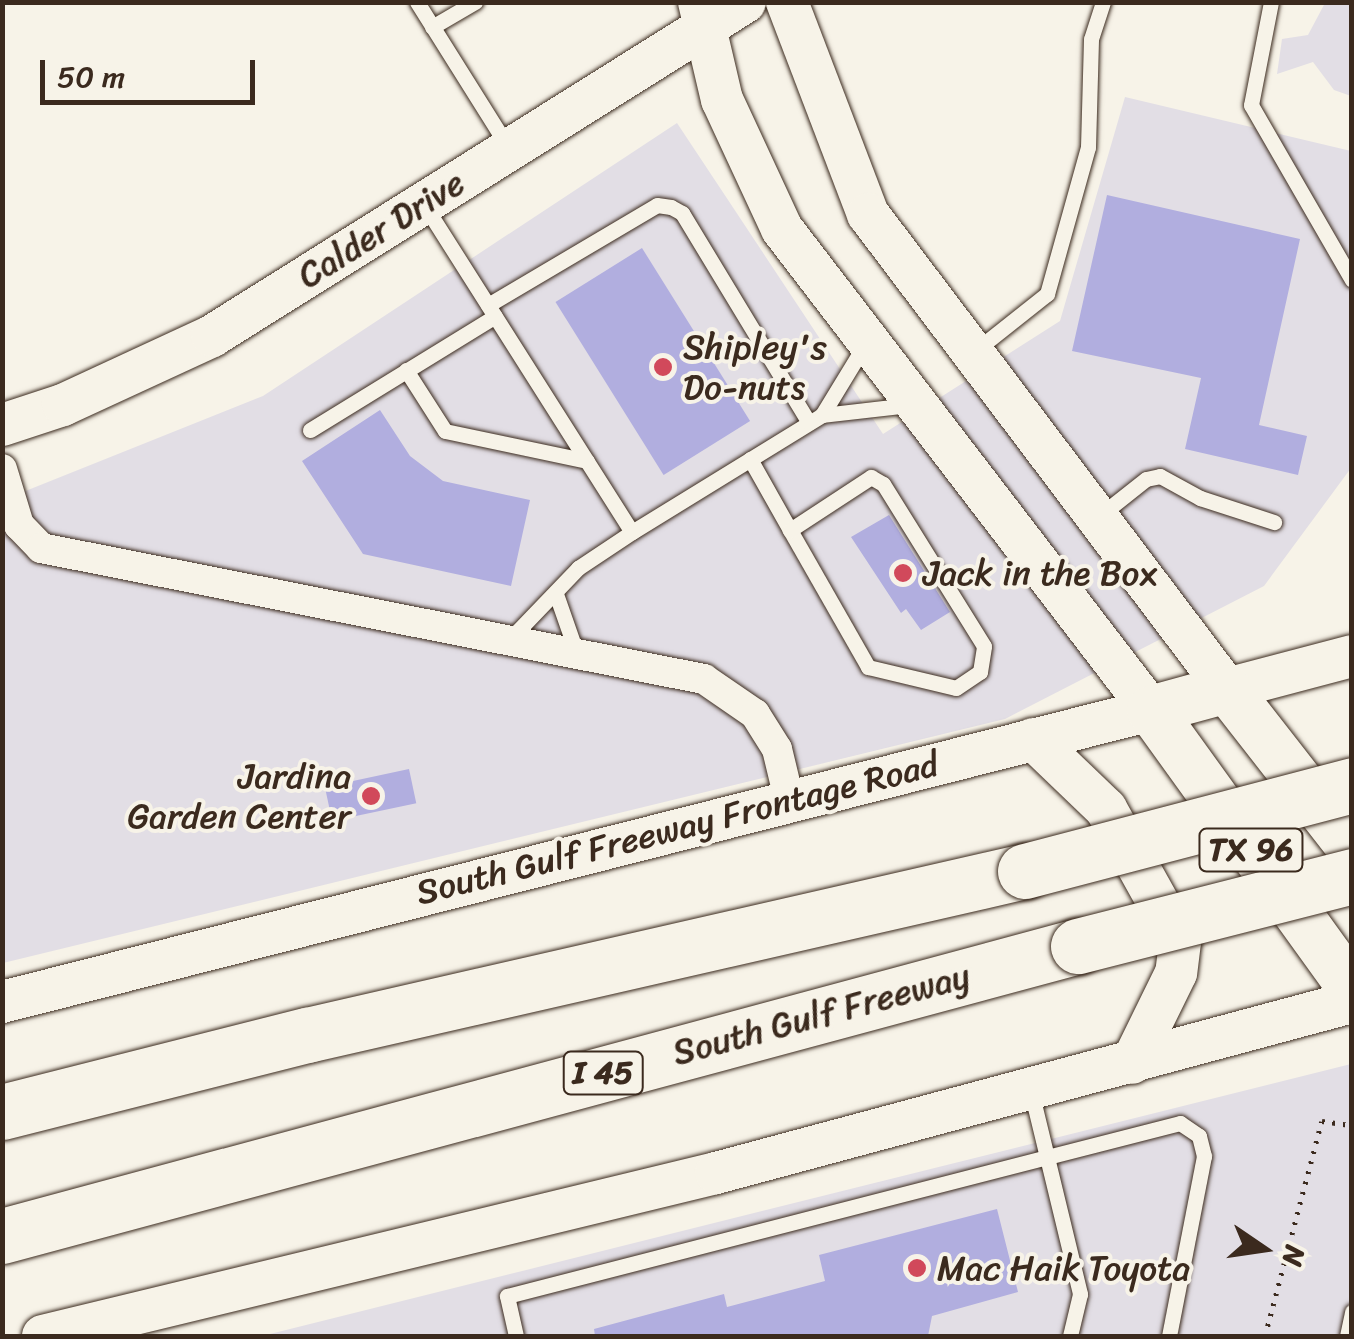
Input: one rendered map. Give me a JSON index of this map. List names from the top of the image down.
{
  "streets": {
    "highway": ["South Gulf Freeway", "I 45"],
    "main road": ["Calder Drive", "South Gulf Freeway Frontage Road", "TX 96"]
  },
  "crossings": [
    ["South Gulf Freeway Frontage Road", "TX 96"]
  ],
  "places": [
    "Shipley's Do-nuts",
    "Jack in the Box",
    "Jardina Garden Center",
    "Mac Haik Toyota"
  ],
  "scale_bar": "50 m",
  "north": "right"
}
